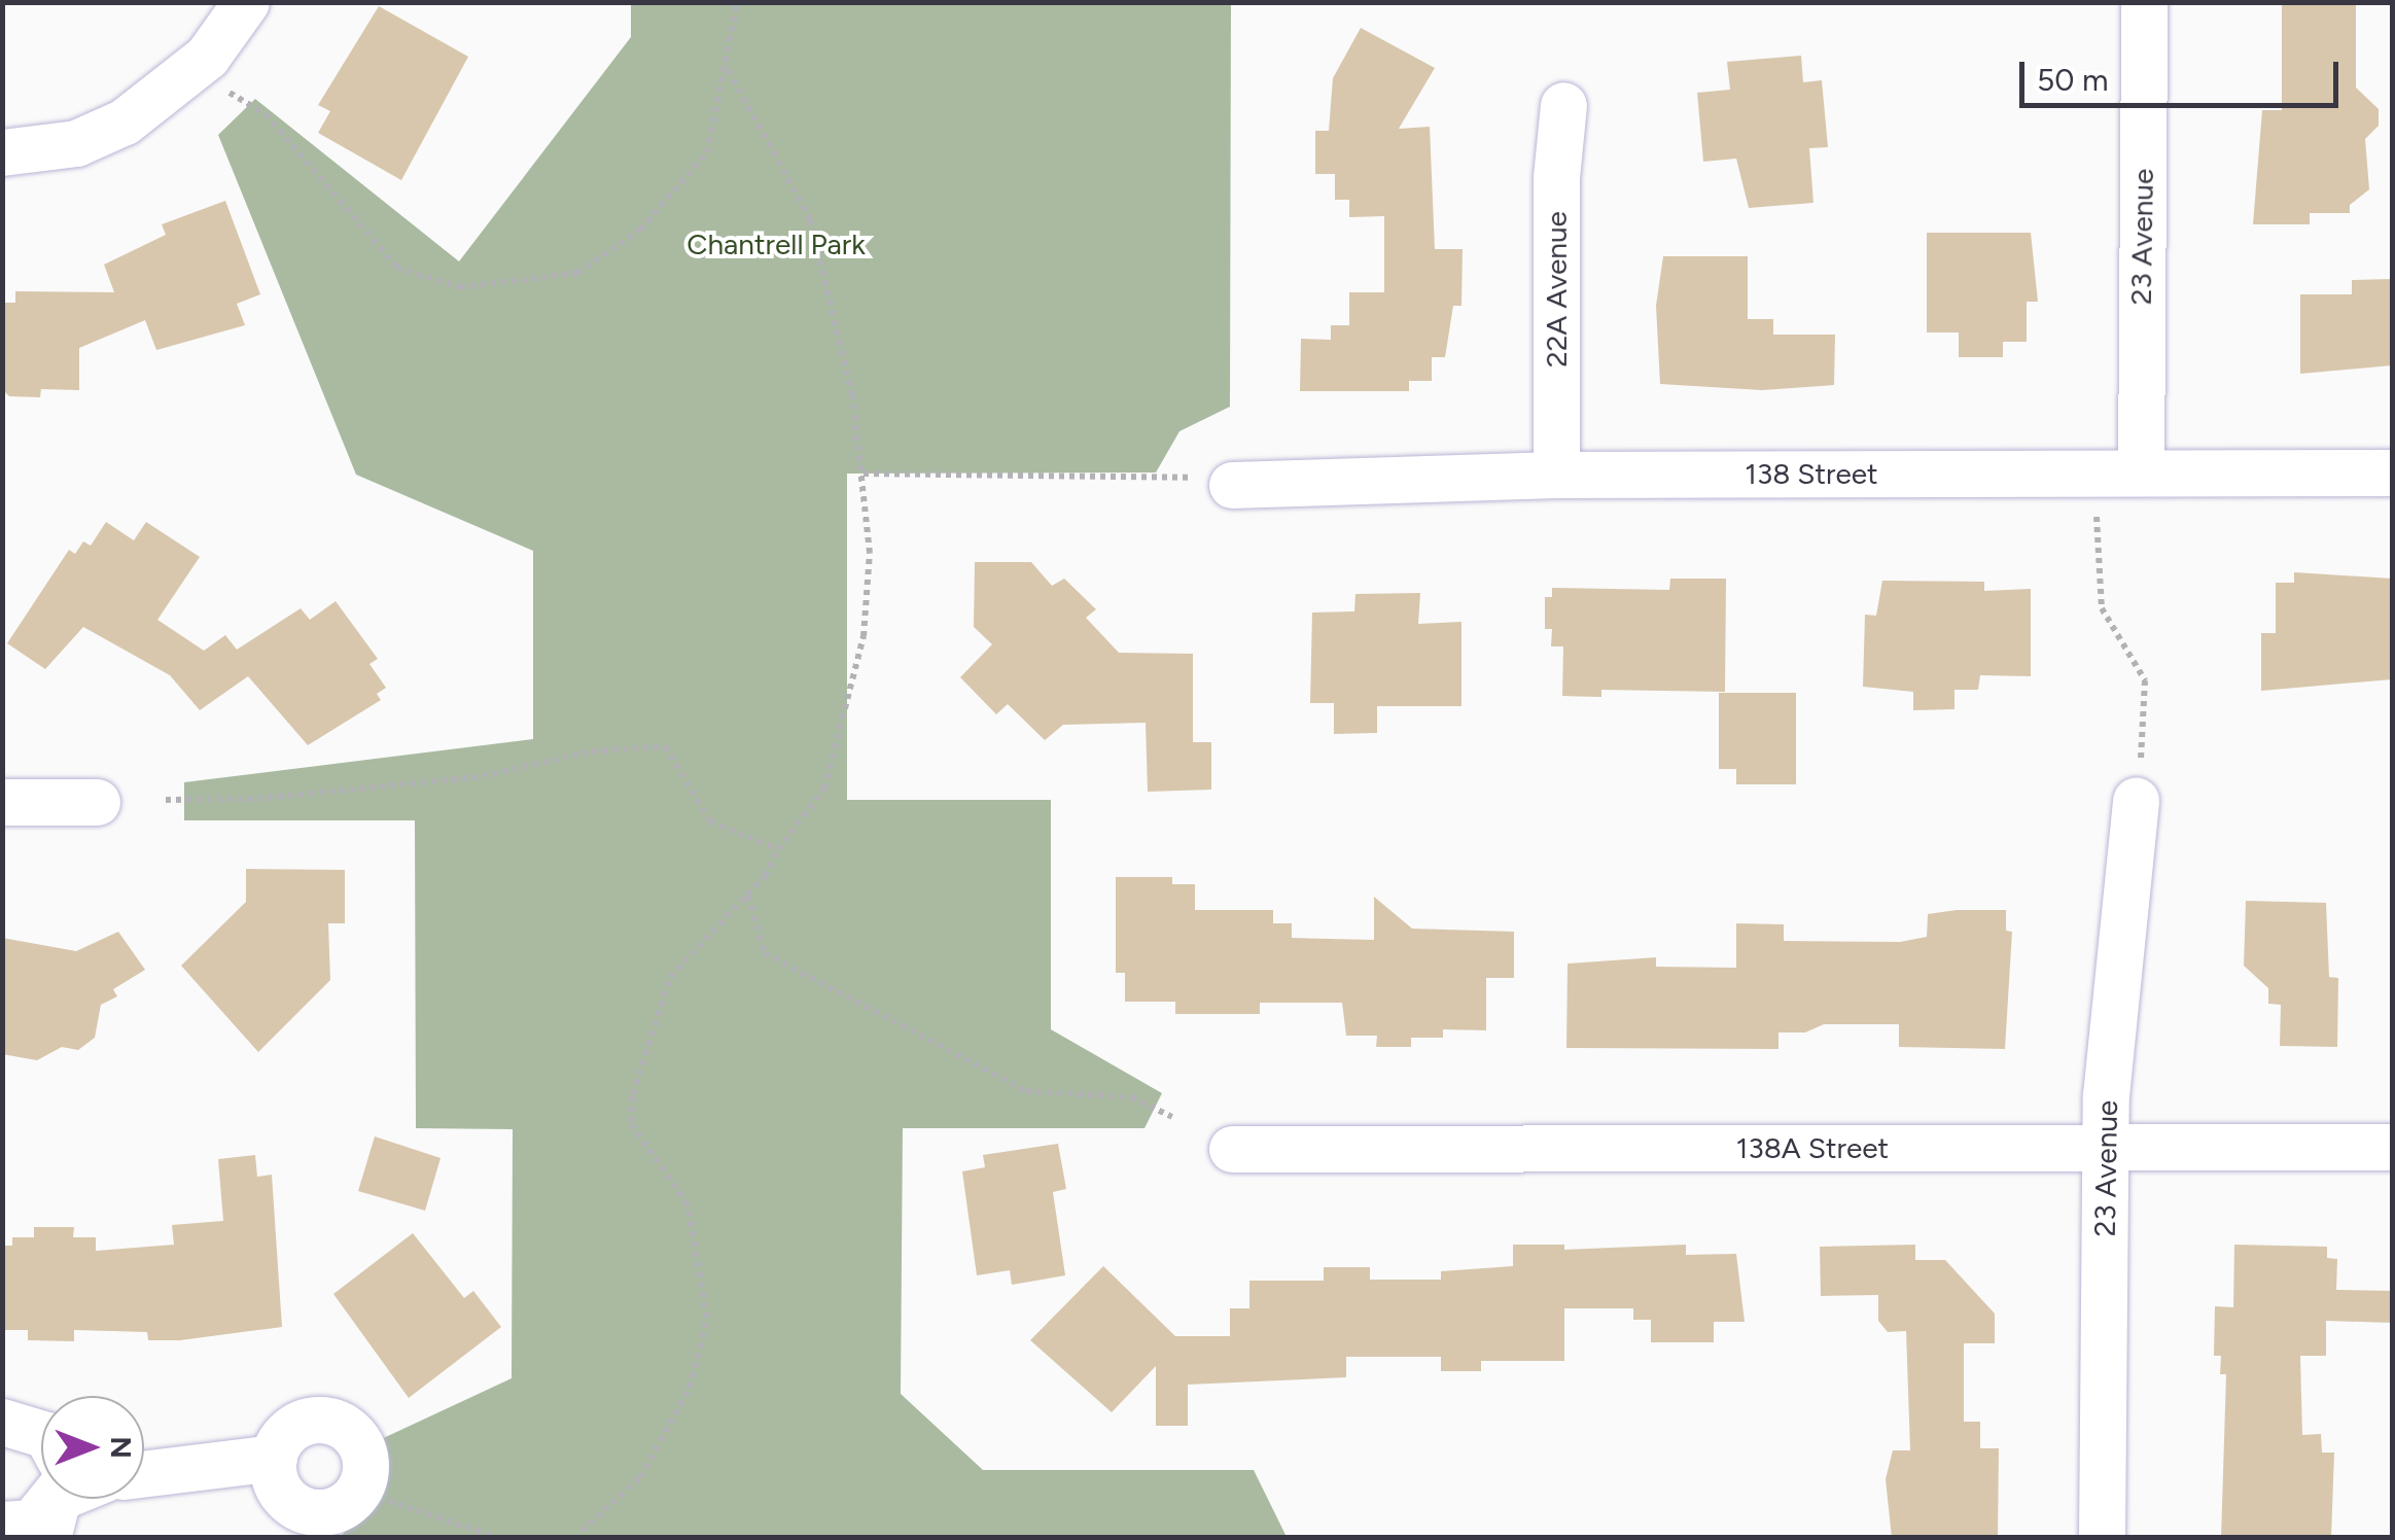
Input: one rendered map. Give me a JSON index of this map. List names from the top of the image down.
{
  "streets": {
    "street": [
      "23 Avenue",
      "22A Avenue",
      "138 Street",
      "138A Street"
    ]
  },
  "crossings": [
    ["23 Avenue", "138 Street"],
    ["23 Avenue", "138A Street"],
    ["22A Avenue", "138 Street"]
  ],
  "parks": ["Chantrell Park"],
  "scale_bar": "50 m",
  "north": "right"
}
